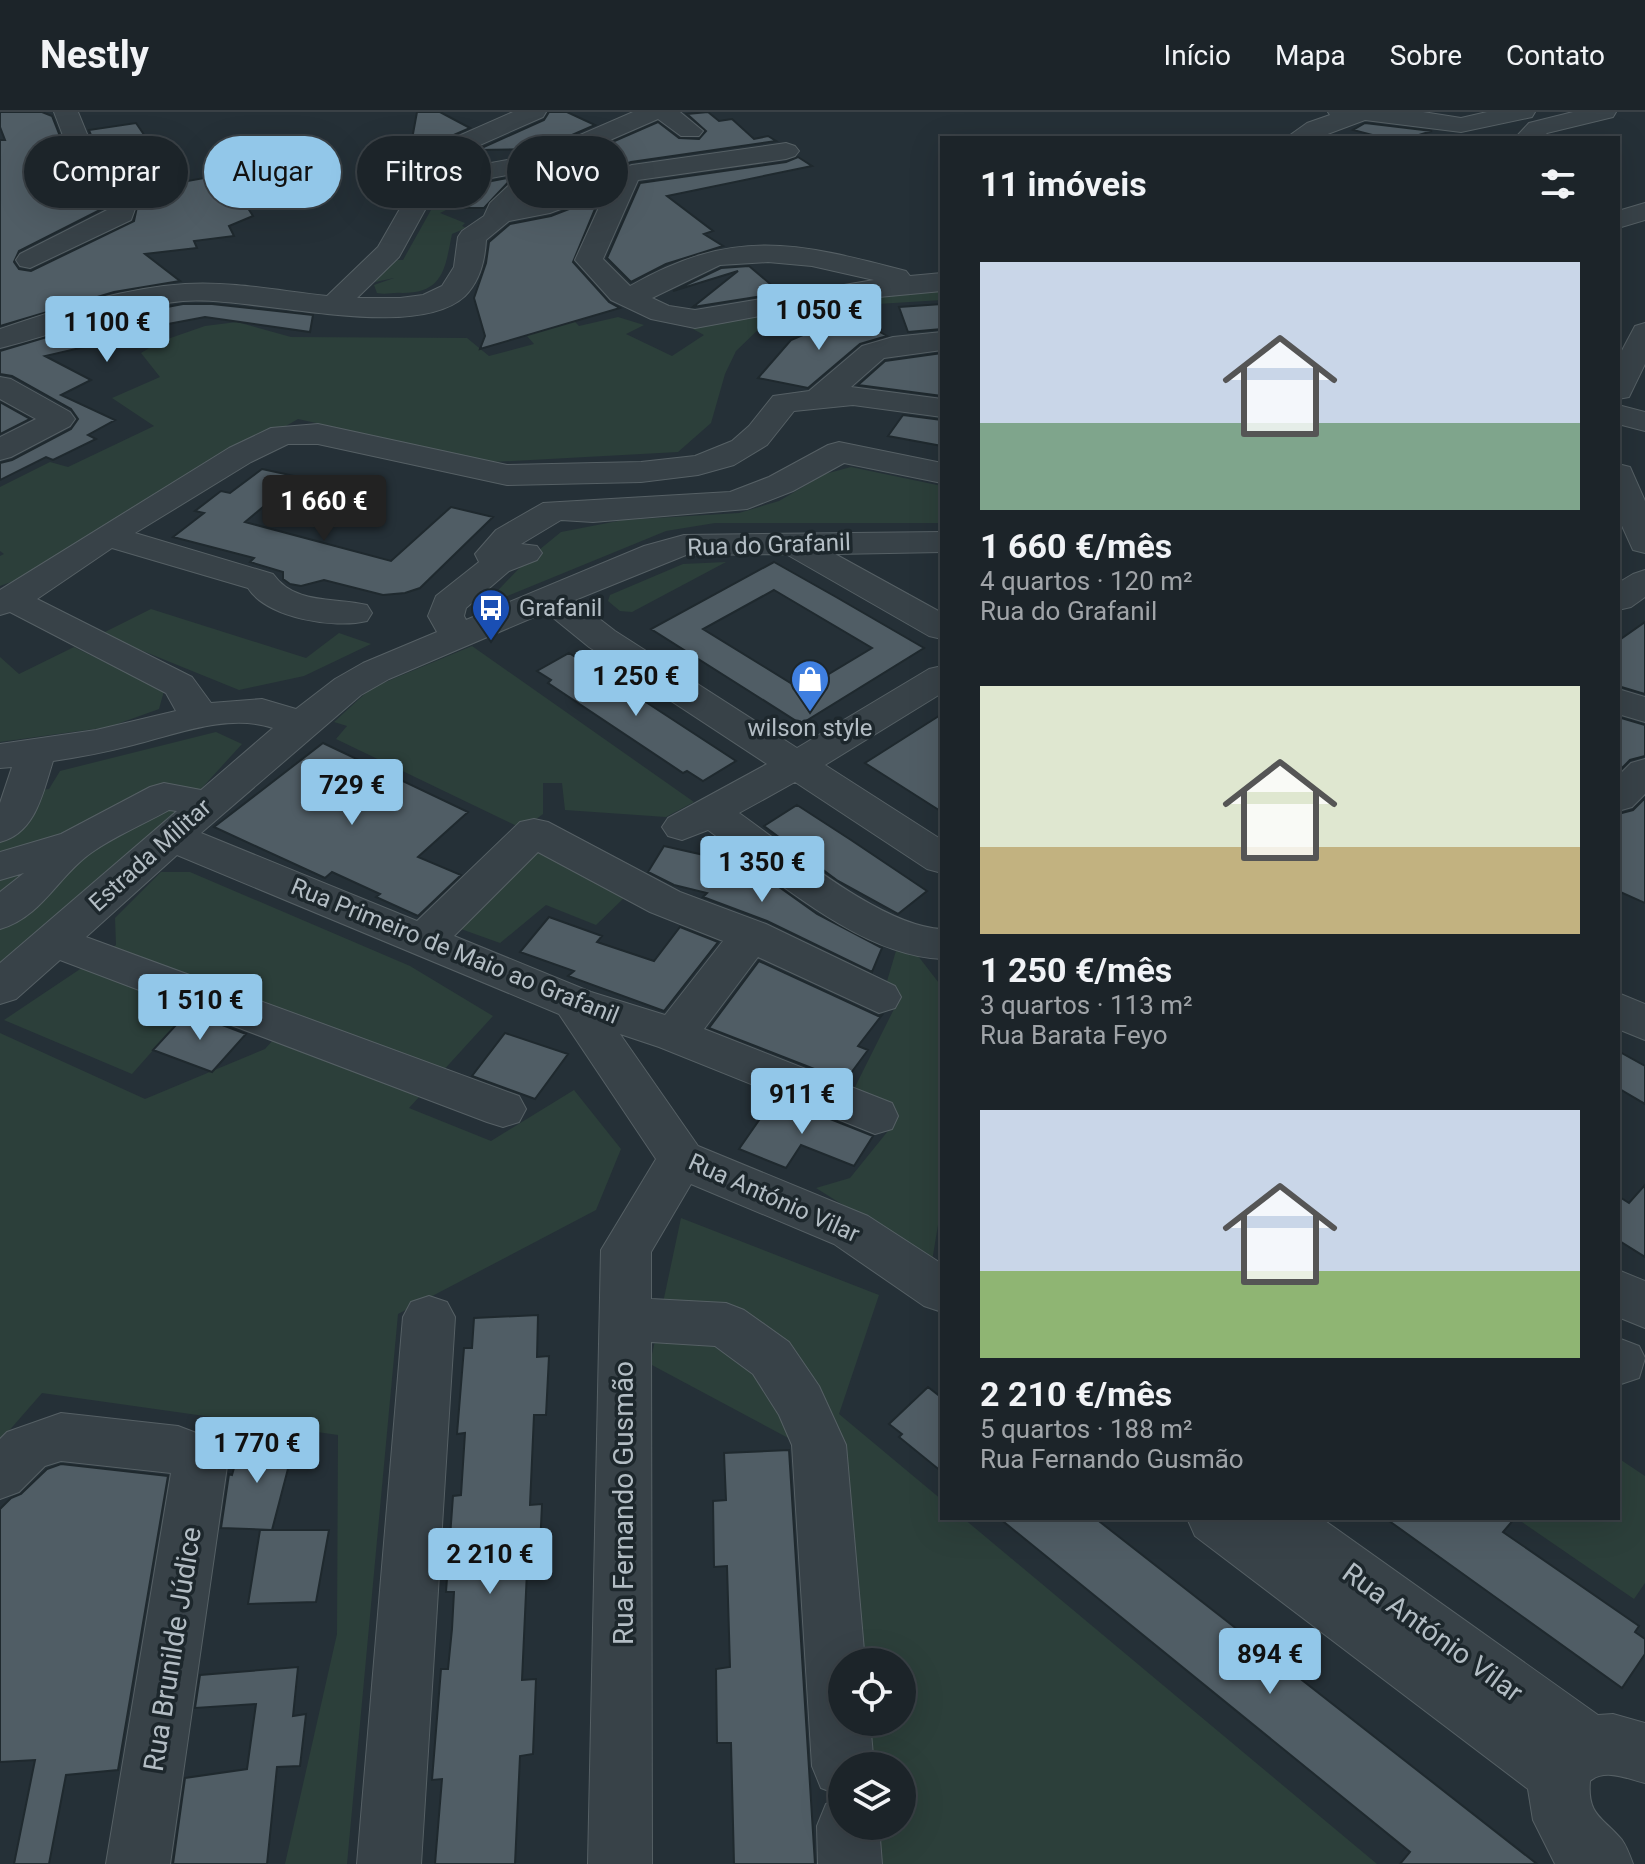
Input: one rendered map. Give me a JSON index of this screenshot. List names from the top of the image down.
{
  "streets": {
    "street": [
      "Rua do Grafanil",
      "Estrada Militar",
      "Rua Primeiro de Maio ao Grafanil",
      "Rua António Vilar",
      "Rua Fernando Gusmão",
      "Rua Brunilde Júdice"
    ]
  },
  "crossings": [
    ["Rua do Grafanil", "Estrada Militar"],
    ["Estrada Militar", "Rua Primeiro de Maio ao Grafanil"],
    ["Rua Primeiro de Maio ao Grafanil", "Rua António Vilar"],
    ["Rua António Vilar", "Rua Fernando Gusmão"]
  ],
  "places": {
    "bus stop": ["Grafanil"],
    "shop": ["wilson style"]
  },
  "page": {
    "header": "Nestly",
    "nav": [
      "Início",
      "Mapa",
      "Sobre",
      "Contato"
    ],
    "chip": [
      "Comprar",
      "Alugar",
      "Filtros",
      "Novo"
    ],
    "heading": "11 imóveis",
    "list": [
      {
        "name": "1 660 €/mês",
        "note": "4 quartos · 120 m² · Rua do Grafanil"
      },
      {
        "name": "1 250 €/mês",
        "note": "3 quartos · 113 m² · Rua Barata Feyo"
      },
      {
        "name": "2 210 €/mês",
        "note": "5 quartos · 188 m² · Rua Fernando Gusmão"
      }
    ],
    "price": [
      "1 050 €",
      "1 100 €",
      "1 660 €",
      "1 250 €",
      "729 €",
      "1 350 €",
      "1 510 €",
      "911 €",
      "1 770 €",
      "2 210 €",
      "894 €"
    ]
  }
}
